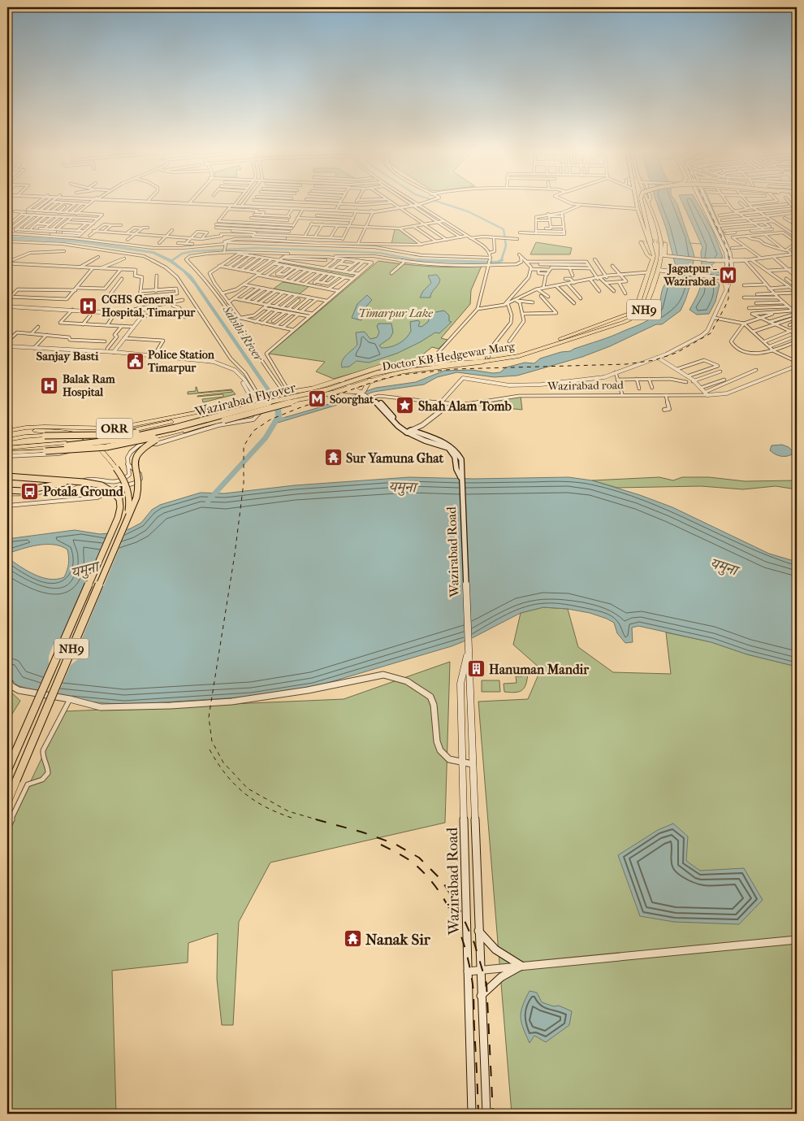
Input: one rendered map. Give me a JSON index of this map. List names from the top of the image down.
{
  "streets": {
    "highway": [
      "NH9",
      "Doctor KB Hedgewar Marg",
      "Wazirabad Flyover",
      "ORR"
    ],
    "main road": ["Wazirabad Road"],
    "street": ["Wazirabad road"]
  },
  "crossings": [
    ["Doctor KB Hedgewar Marg", "Wazirabad Flyover"],
    ["Doctor KB Hedgewar Marg", "ORR"]
  ],
  "districts": ["Sanjay Basti"],
  "water": ["Sahibi River", "यमुना"],
  "parks": ["Timarpur Lake"],
  "places": {
    "metro station": ["Jagatpur - Wazirabad", "Soorghat"],
    "hospital": ["CGHS General Hospital, Timarpur", "Balak Ram Hospital"],
    "public building": ["Police Station Timarpur"],
    "place": ["Shah Alam Tomb"],
    "temple": ["Sur Yamuna Ghat", "Nanak Sir"],
    "bus stop": ["Potala Ground"],
    "building": ["Hanuman Mandir"]
  }
}
